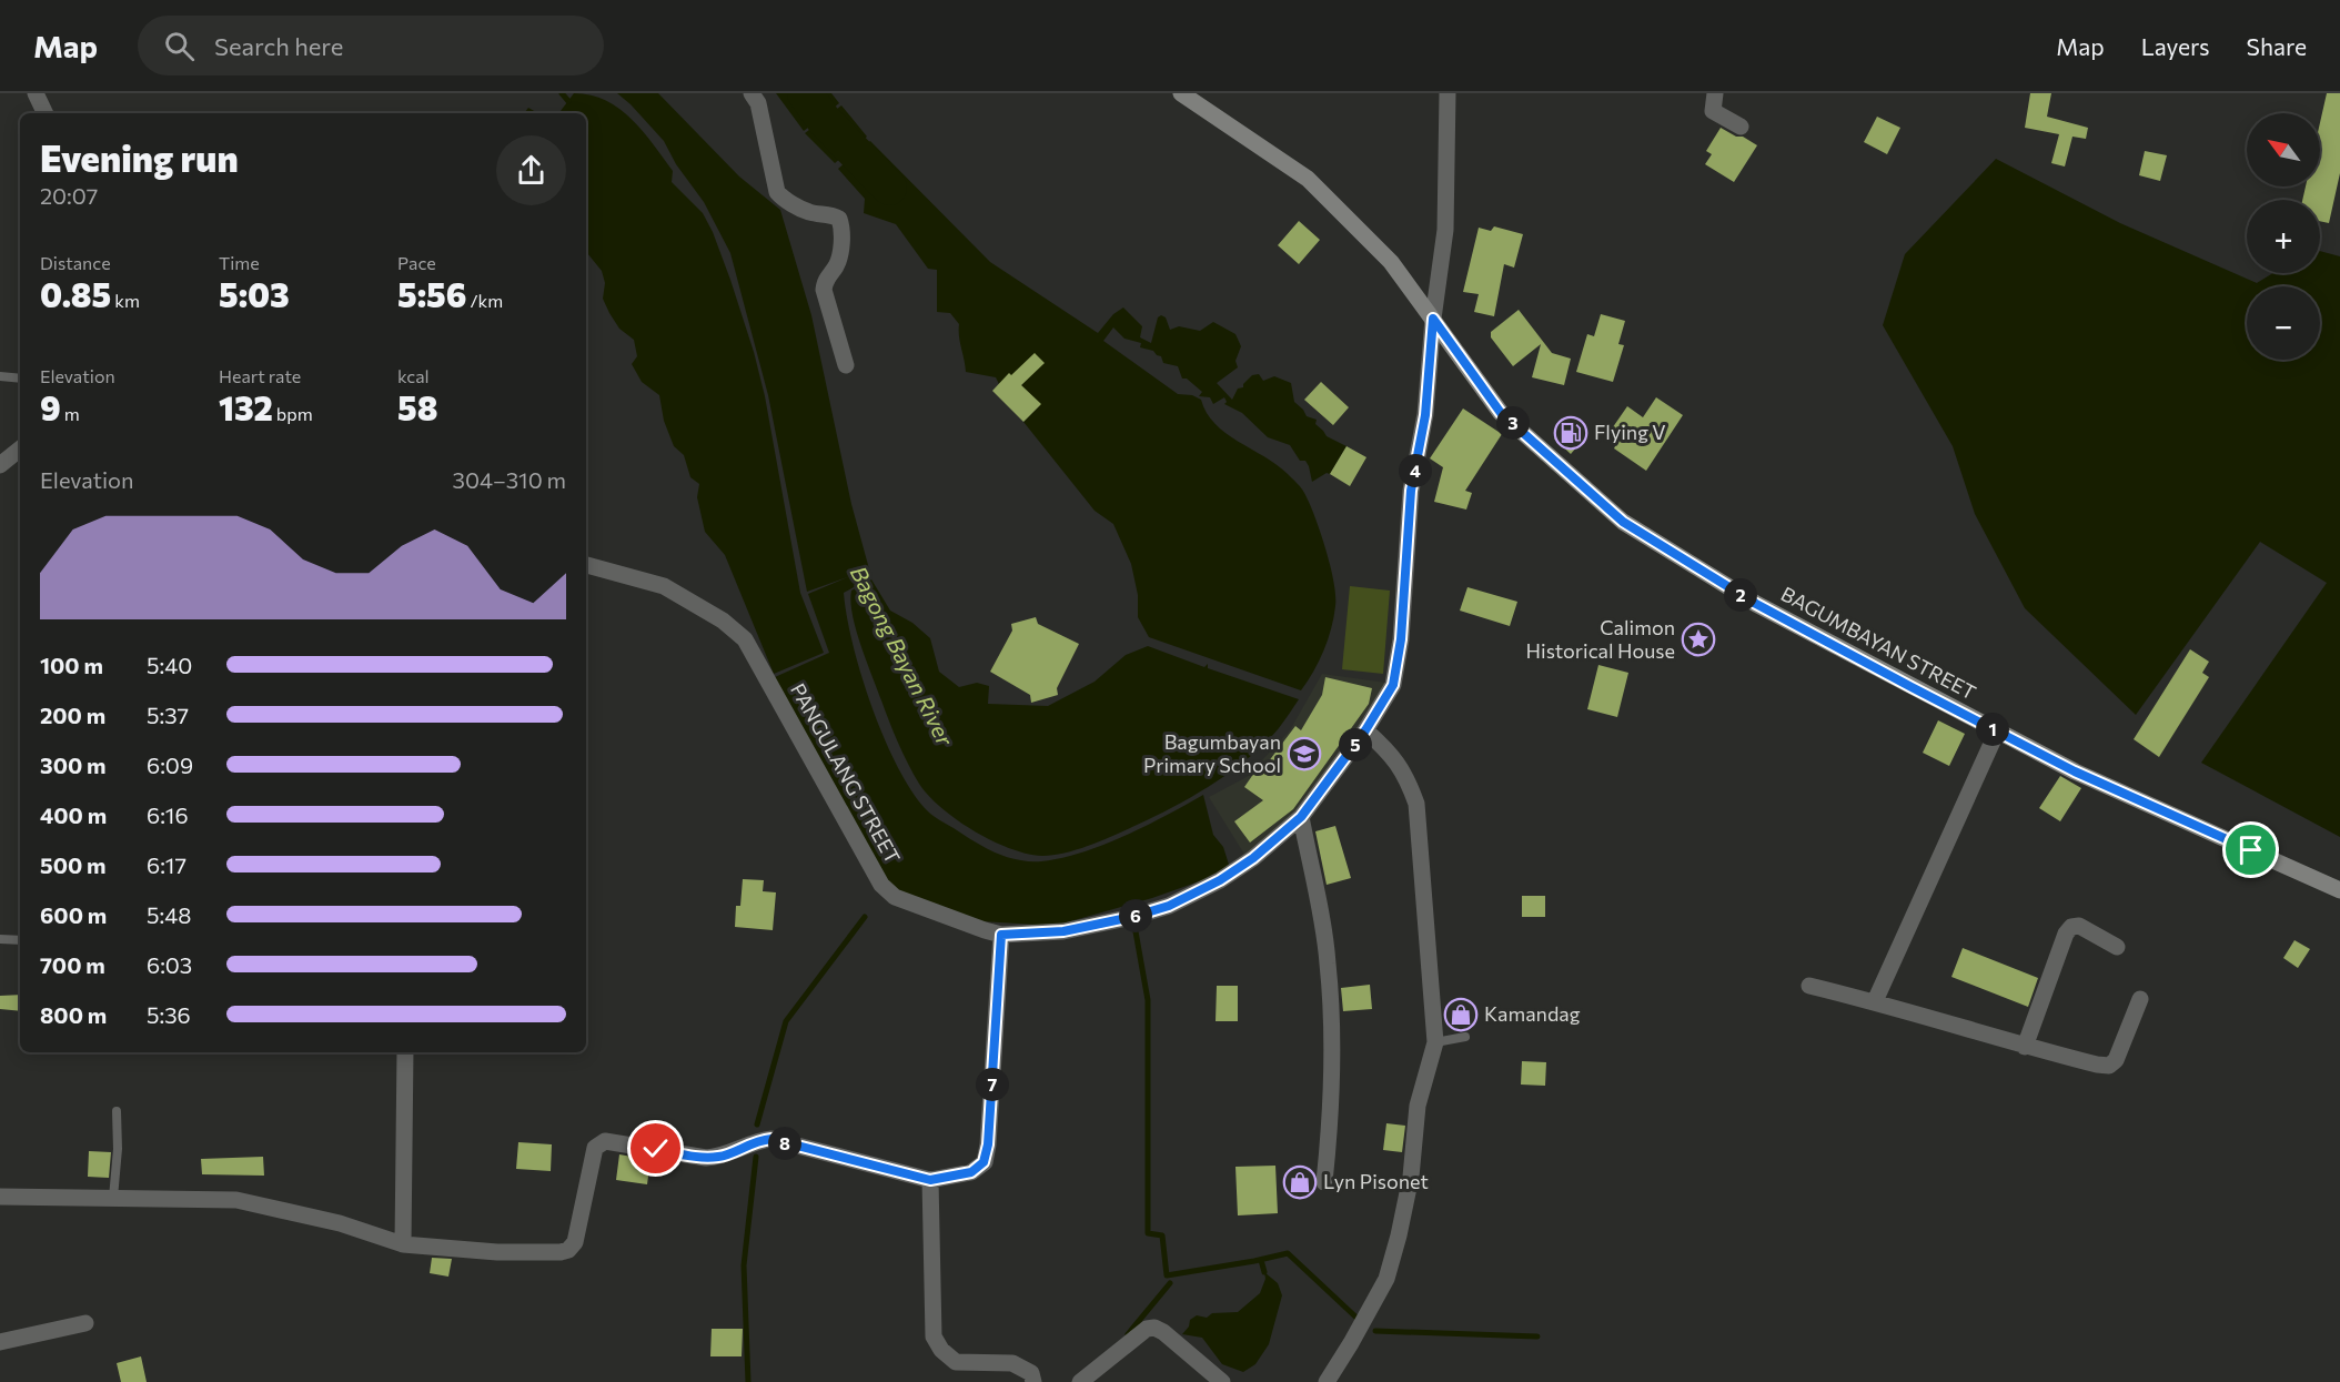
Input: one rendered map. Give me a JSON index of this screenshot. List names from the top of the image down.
{
  "streets": {
    "main road": ["BAGUMBAYAN STREET"],
    "street": ["PANGULANG STREET"]
  },
  "crossings": [
    ["BAGUMBAYAN STREET", "PANGULANG STREET"]
  ],
  "water": ["Bagong Bayan River"],
  "places": {
    "fuel station": ["Flying V"],
    "place": ["Calimon Historical House"],
    "school or university": ["Bagumbayan Primary School"],
    "shop": ["Kamandag", "Lyn Pisonet"]
  },
  "north": "top left",
  "page": {
    "header": "Map",
    "search": "Search here",
    "nav": ["Map", "Layers", "Share"],
    "map_buttons": ["+", "−"],
    "heading": ["Evening run", "20:07"],
    "stats": [
      ["Distance", "0.85 km"],
      ["Time", "5:03"],
      ["Pace", "5:56 /km"],
      ["Elevation", "9 m"],
      ["Heart rate", "132 bpm"],
      ["kcal", "58"]
    ],
    "pins": [
      "3",
      "4",
      "2",
      "1",
      "5",
      "6",
      "7",
      "8"
    ],
    "chart": ["Elevation", "304–310 m"],
    "list": [
      {
        "name": "100 m",
        "note": "5:40"
      },
      {
        "name": "200 m",
        "note": "5:37"
      },
      {
        "name": "300 m",
        "note": "6:09"
      },
      {
        "name": "400 m",
        "note": "6:16"
      },
      {
        "name": "500 m",
        "note": "6:17"
      },
      {
        "name": "600 m",
        "note": "5:48"
      },
      {
        "name": "700 m",
        "note": "6:03"
      },
      {
        "name": "800 m",
        "note": "5:36"
      }
    ]
  }
}
